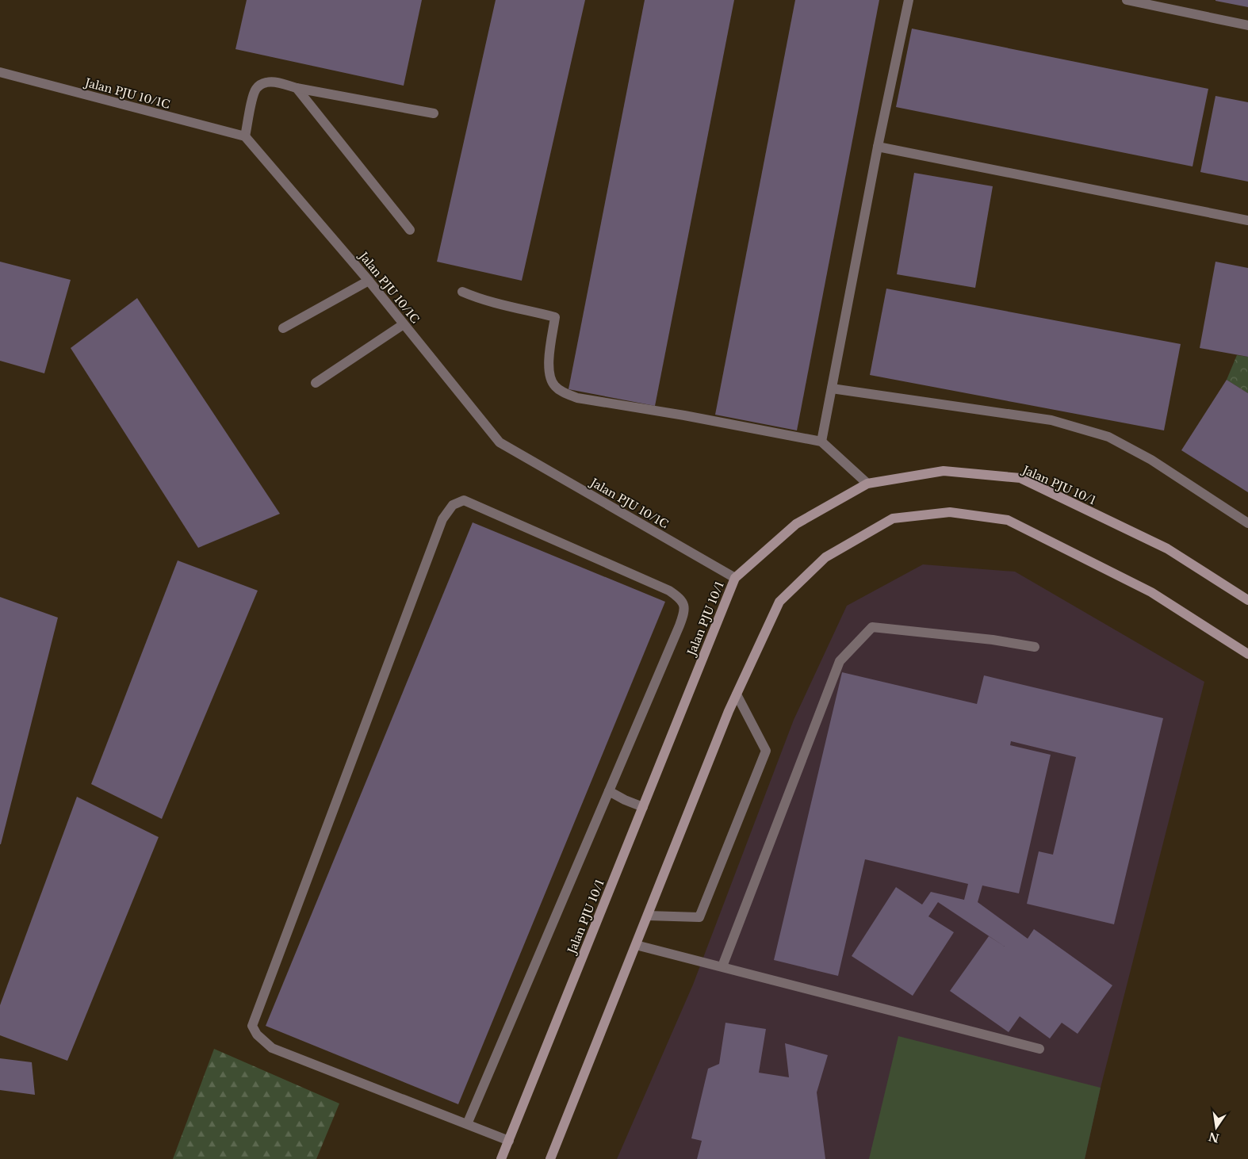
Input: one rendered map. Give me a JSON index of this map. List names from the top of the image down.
{
  "streets": {
    "street": ["Jalan PJU 10/1C", "Jalan PJU 10/1"]
  },
  "crossings": [
    ["Jalan PJU 10/1C", "Jalan PJU 10/1"]
  ],
  "north": "bottom"
}
